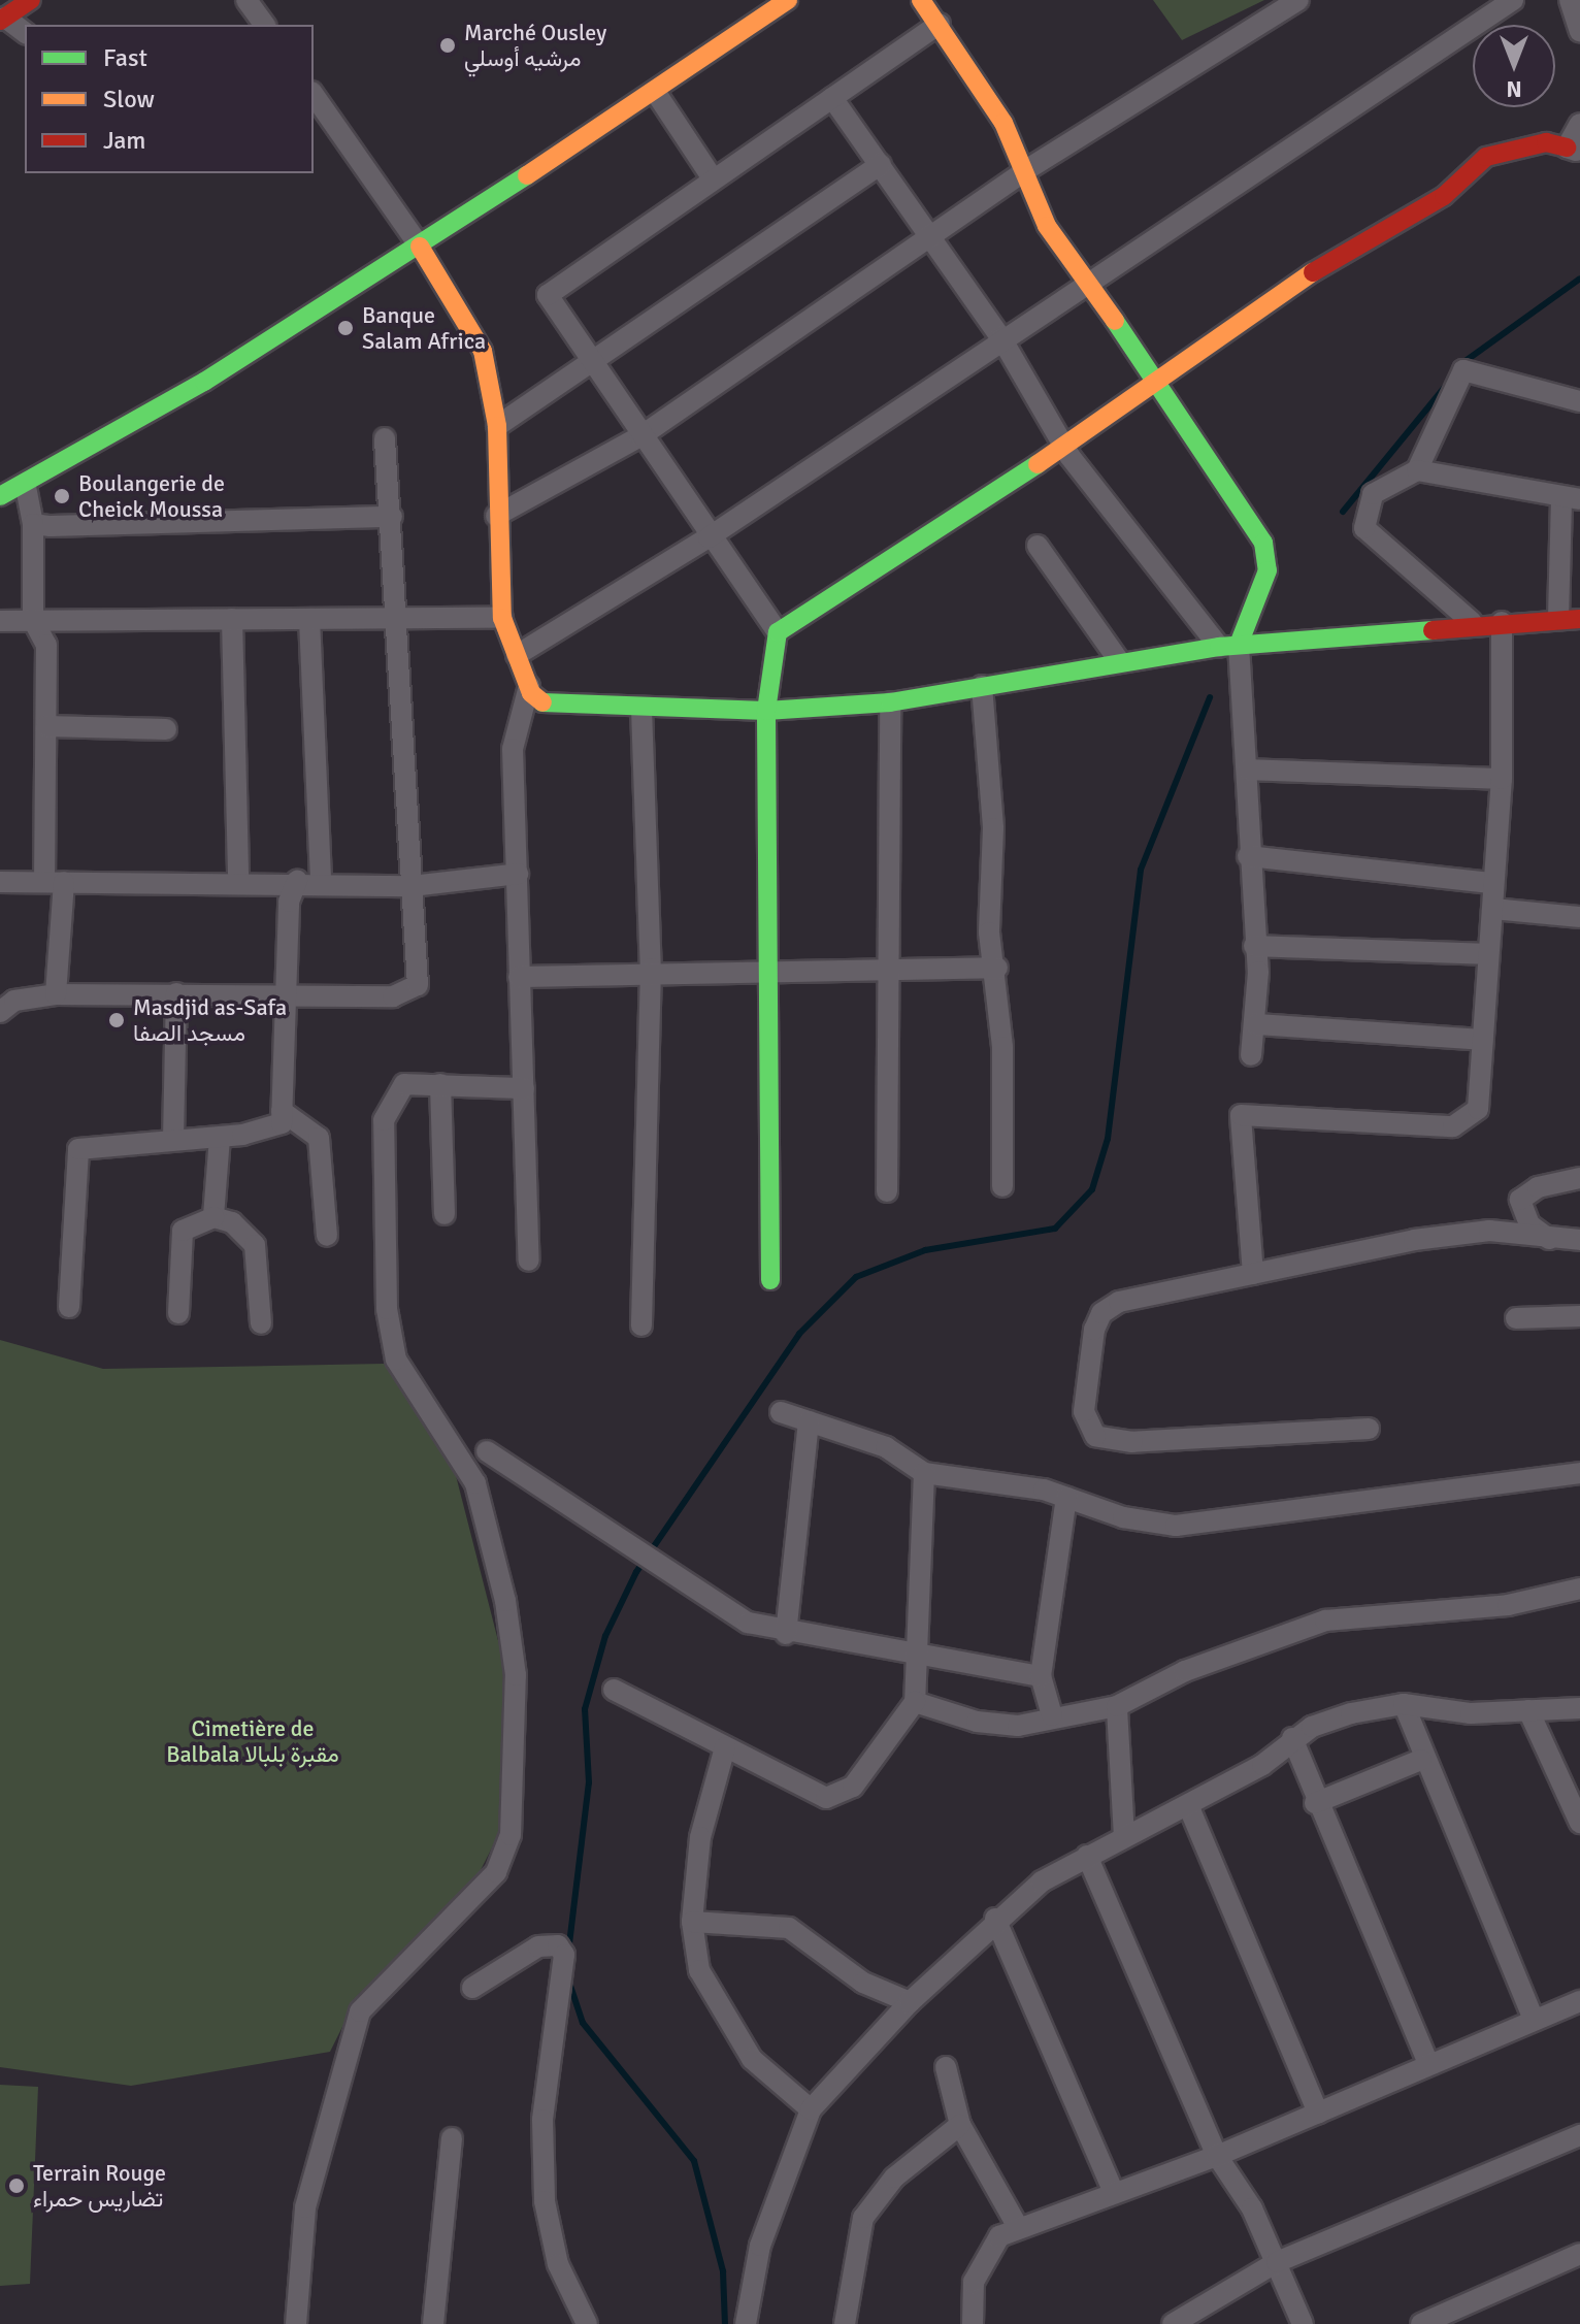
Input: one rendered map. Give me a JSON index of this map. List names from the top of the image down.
{
  "parks": ["Cimetière de Balbala مقبرة بلبالا"],
  "places": [
    "Marché Ousley مرشيه أوسلي",
    "Banque Salam Africa",
    "Boulangerie de Cheick Moussa",
    "Masdjid as-Safa مسجد الصفا",
    "Terrain Rouge تضاريس حمراء"
  ],
  "legend": ["Fast", "Slow", "Jam"],
  "north": "bottom"
}
